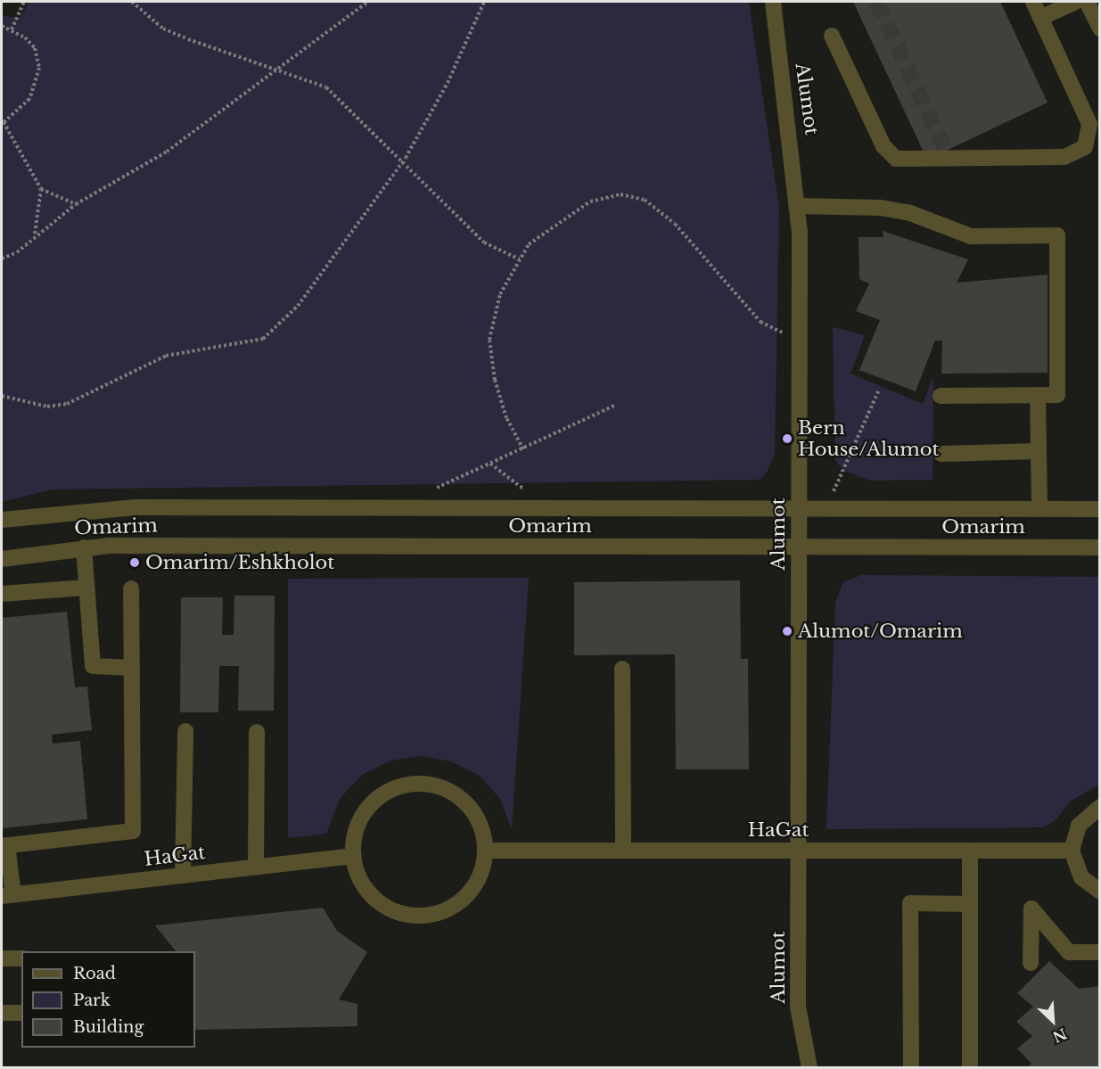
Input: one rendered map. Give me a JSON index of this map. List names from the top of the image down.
{
  "streets": {
    "street": ["Alumot", "Omarim", "HaGat"]
  },
  "crossings": [
    ["Alumot", "Omarim"],
    ["Alumot", "HaGat"]
  ],
  "places": ["Bern House/Alumot", "Omarim/Eshkholot", "Alumot/Omarim"],
  "legend": ["Road", "Park", "Building"],
  "north": "bottom right"
}
